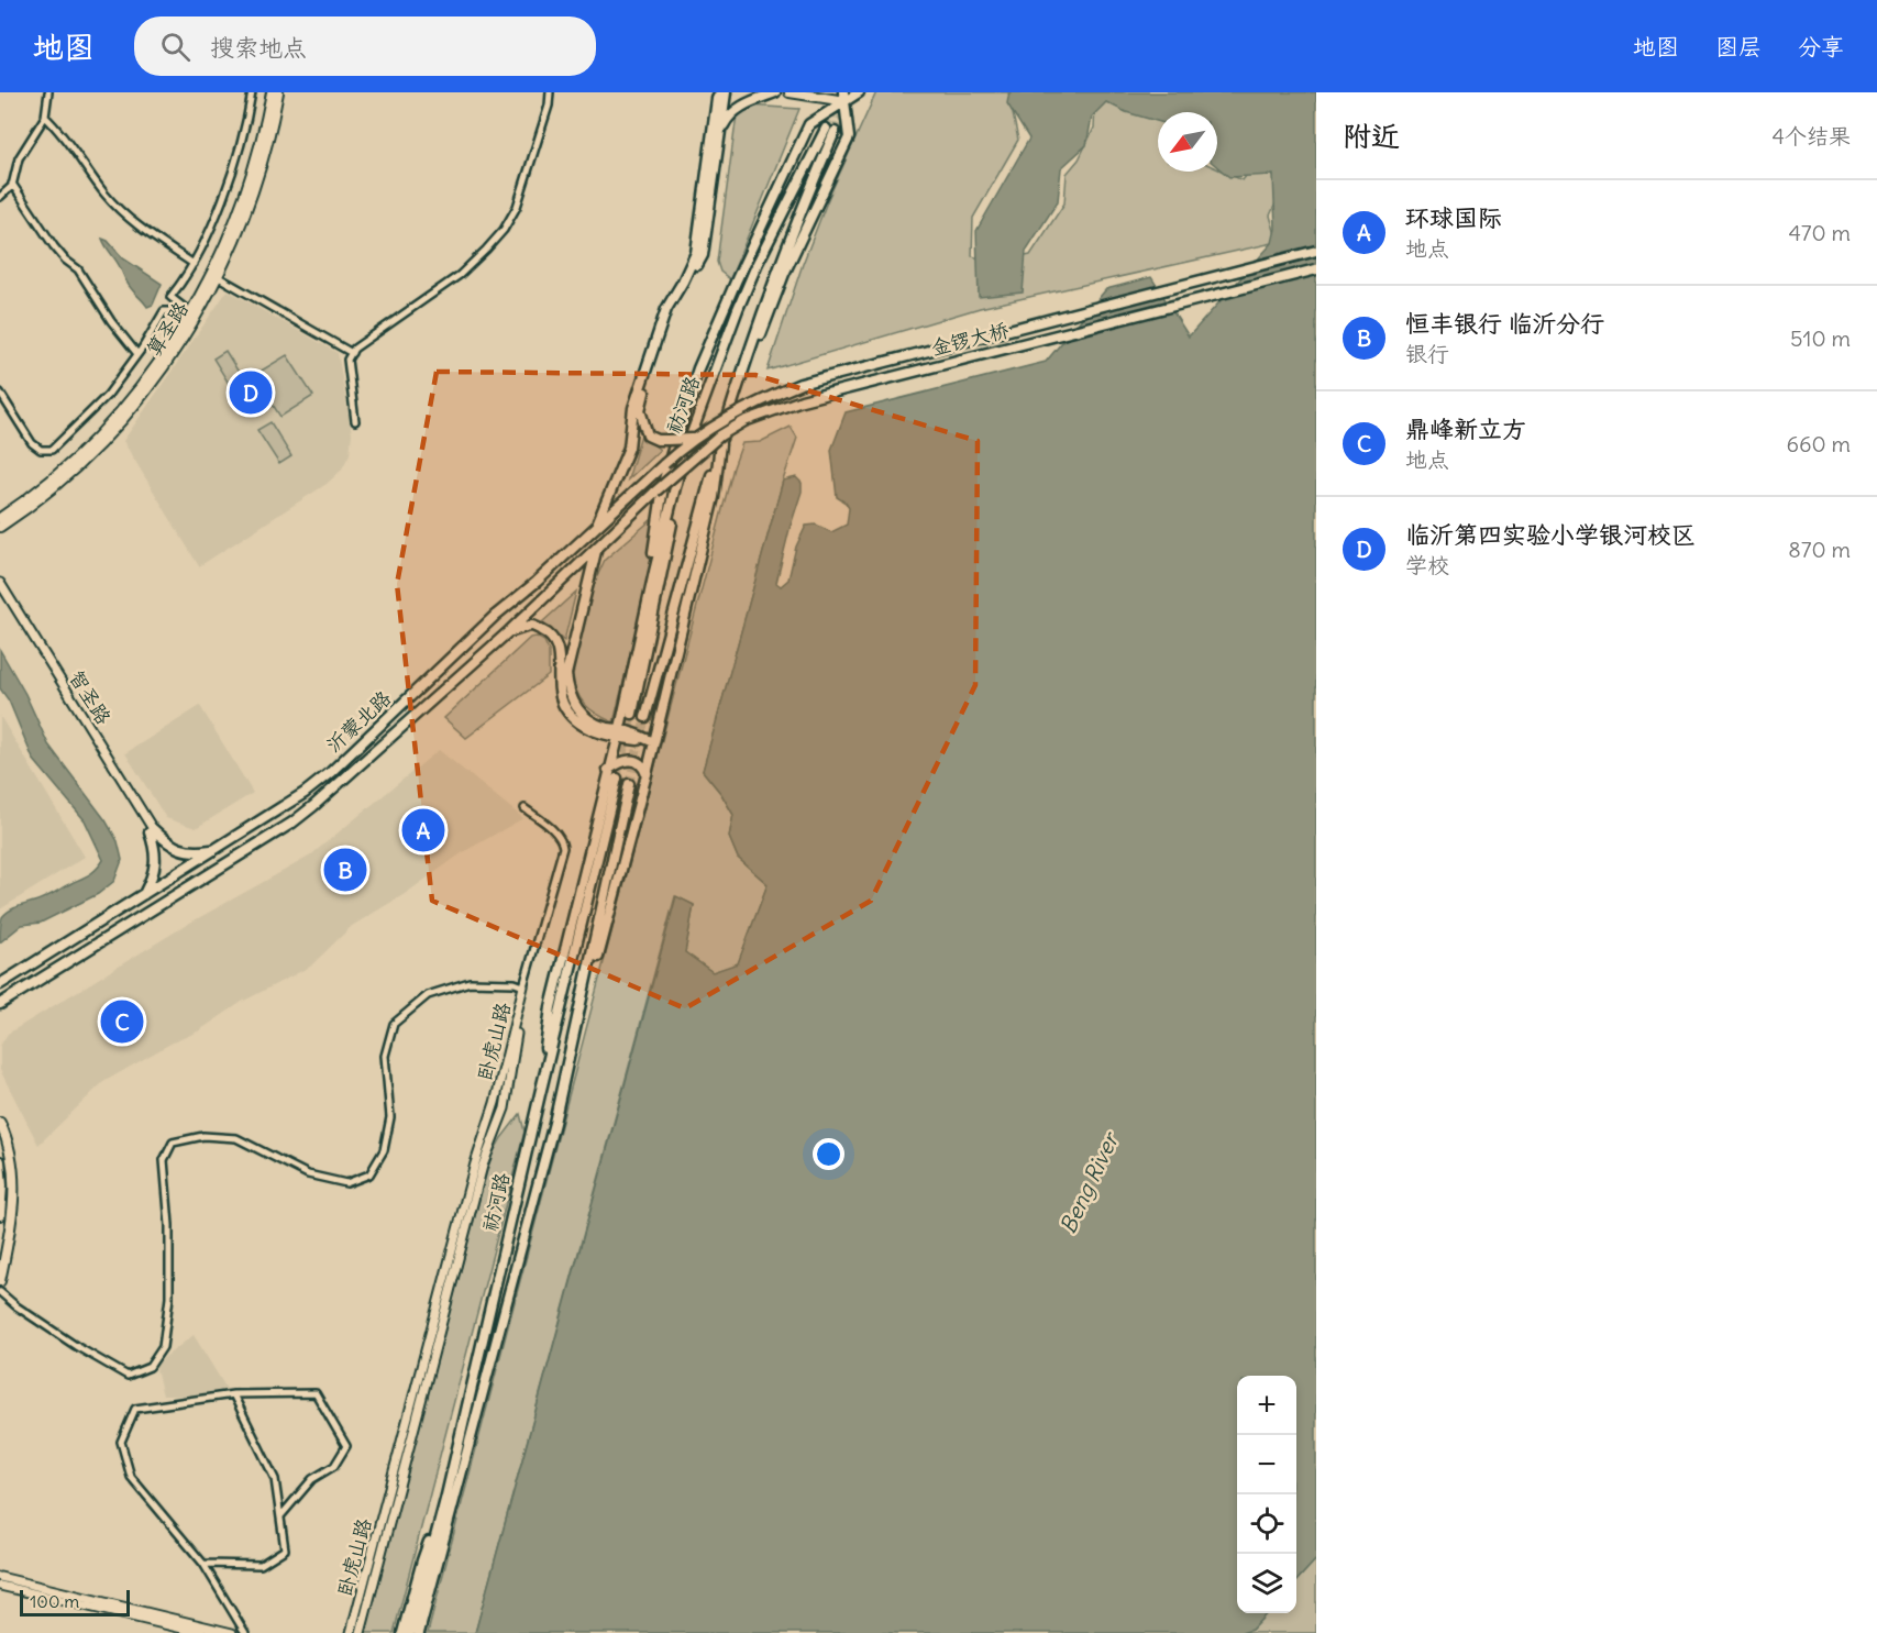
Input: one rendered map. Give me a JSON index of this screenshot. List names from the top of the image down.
{
  "streets": {
    "main road": [
      "算圣路",
      "金锣大桥",
      "祊河路",
      "沂蒙北路"
    ],
    "street": ["智圣路", "卧虎山路"]
  },
  "crossings": [
    ["金锣大桥", "沂蒙北路"]
  ],
  "water": ["Beng River"],
  "scale_bar": "100 m",
  "north": "bottom left",
  "page": {
    "header": "地图",
    "search": "搜索地点",
    "nav": ["地图", "图层", "分享"],
    "heading": ["附近", "4个结果"],
    "list": [
      {
        "mark": "A",
        "name": "环球国际",
        "note": "地点",
        "value": "470 m"
      },
      {
        "mark": "B",
        "name": "恒丰银行 临沂分行",
        "note": "银行",
        "value": "510 m"
      },
      {
        "mark": "C",
        "name": "鼎峰新立方",
        "note": "地点",
        "value": "660 m"
      },
      {
        "mark": "D",
        "name": "临沂第四实验小学银河校区",
        "note": "学校",
        "value": "870 m"
      }
    ],
    "pins": [
      "D",
      "A",
      "B",
      "C"
    ],
    "map_buttons": ["+", "−"],
    "scale": "100 m"
  }
}
